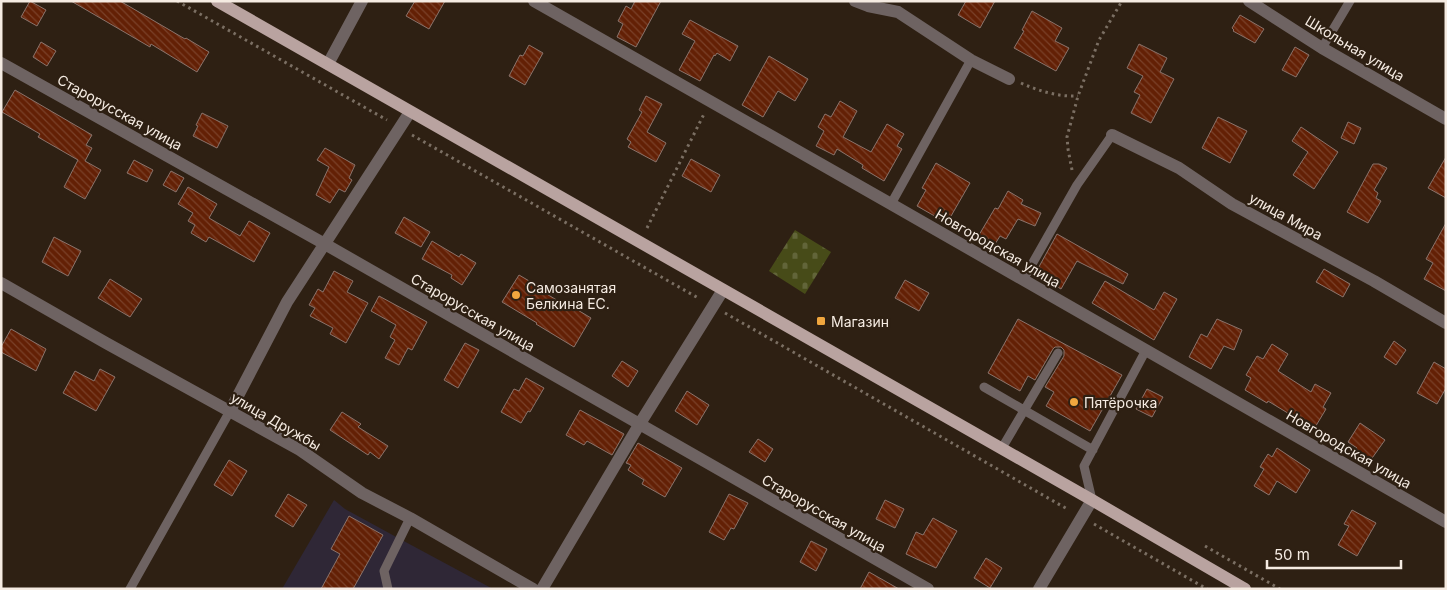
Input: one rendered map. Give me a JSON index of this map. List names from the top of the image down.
{
  "streets": {
    "street": [
      "Школьная улица",
      "Старорусская улица",
      "улица Мира",
      "Новгородская улица",
      "улица Дружбы"
    ]
  },
  "places": {
    "other": ["Самозанятая Белкина ЕС.", "Пятёрочка"],
    "transit": ["Магазин"]
  },
  "scale_bar": "50 m"
}
